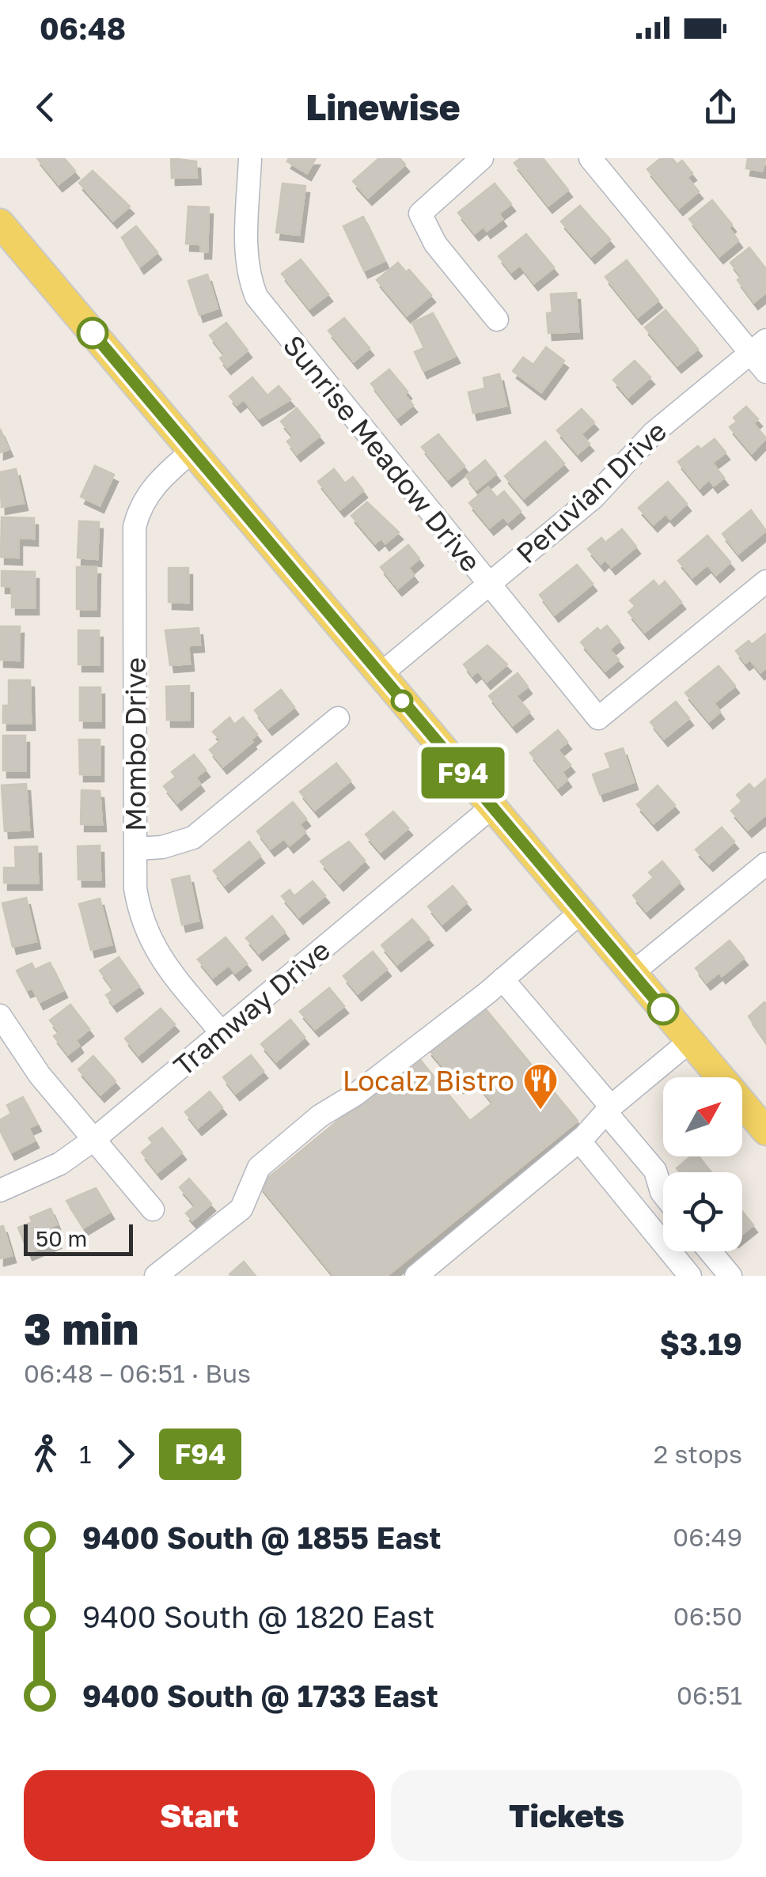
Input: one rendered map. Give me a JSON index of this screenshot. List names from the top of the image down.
{
  "streets": {
    "street": [
      "Sunrise Meadow Drive",
      "Peruvian Drive",
      "Mombo Drive",
      "Tramway Drive"
    ]
  },
  "crossings": [
    ["Sunrise Meadow Drive", "Peruvian Drive"],
    ["Mombo Drive", "Tramway Drive"]
  ],
  "places": {
    "restaurant": ["Localz Bistro"]
  },
  "lines": ["bus line F94"],
  "scale_bar": "50 m",
  "north": "top right",
  "page": {
    "status": "06:48",
    "header": "Linewise",
    "on_map": "F94",
    "scale": "50 m",
    "heading": ["3 min", "06:48 – 06:51 · Bus", "$3.19"],
    "legs": ["1", "F94", "2 stops"],
    "list": [
      {
        "name": "9400 South @ 1855 East",
        "value": "06:49"
      },
      {
        "name": "9400 South @ 1820 East",
        "value": "06:50"
      },
      {
        "name": "9400 South @ 1733 East",
        "value": "06:51"
      }
    ],
    "buttons": ["Start", "Tickets"]
  }
}
